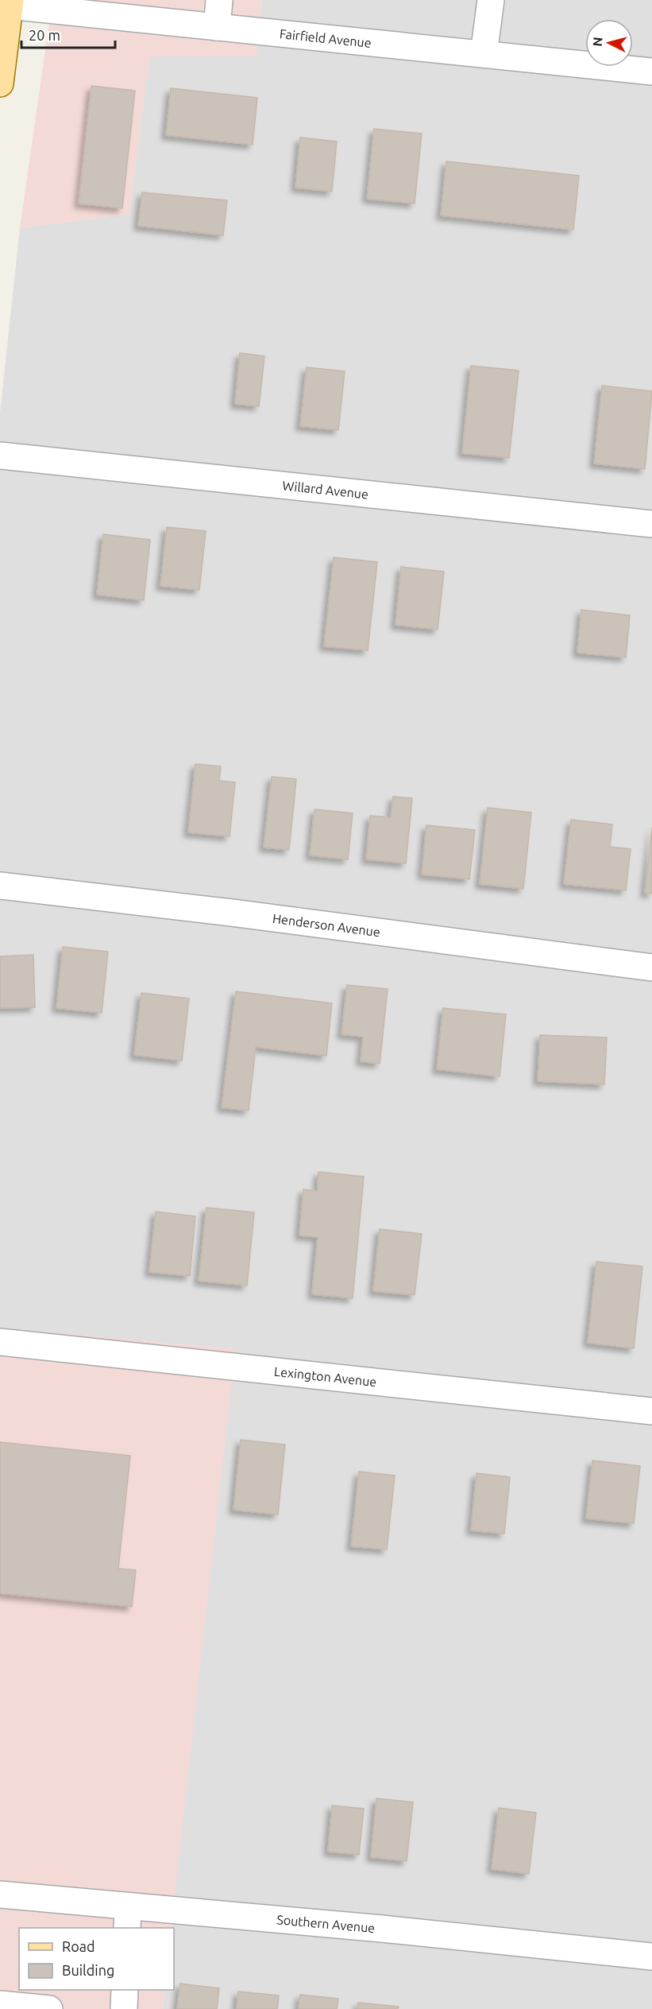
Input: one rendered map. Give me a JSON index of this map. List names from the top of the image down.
{
  "streets": {
    "street": [
      "Fairfield Avenue",
      "Willard Avenue",
      "Henderson Avenue",
      "Lexington Avenue",
      "Southern Avenue"
    ]
  },
  "legend": ["Road", "Building"],
  "scale_bar": "20 m",
  "north": "left"
}
